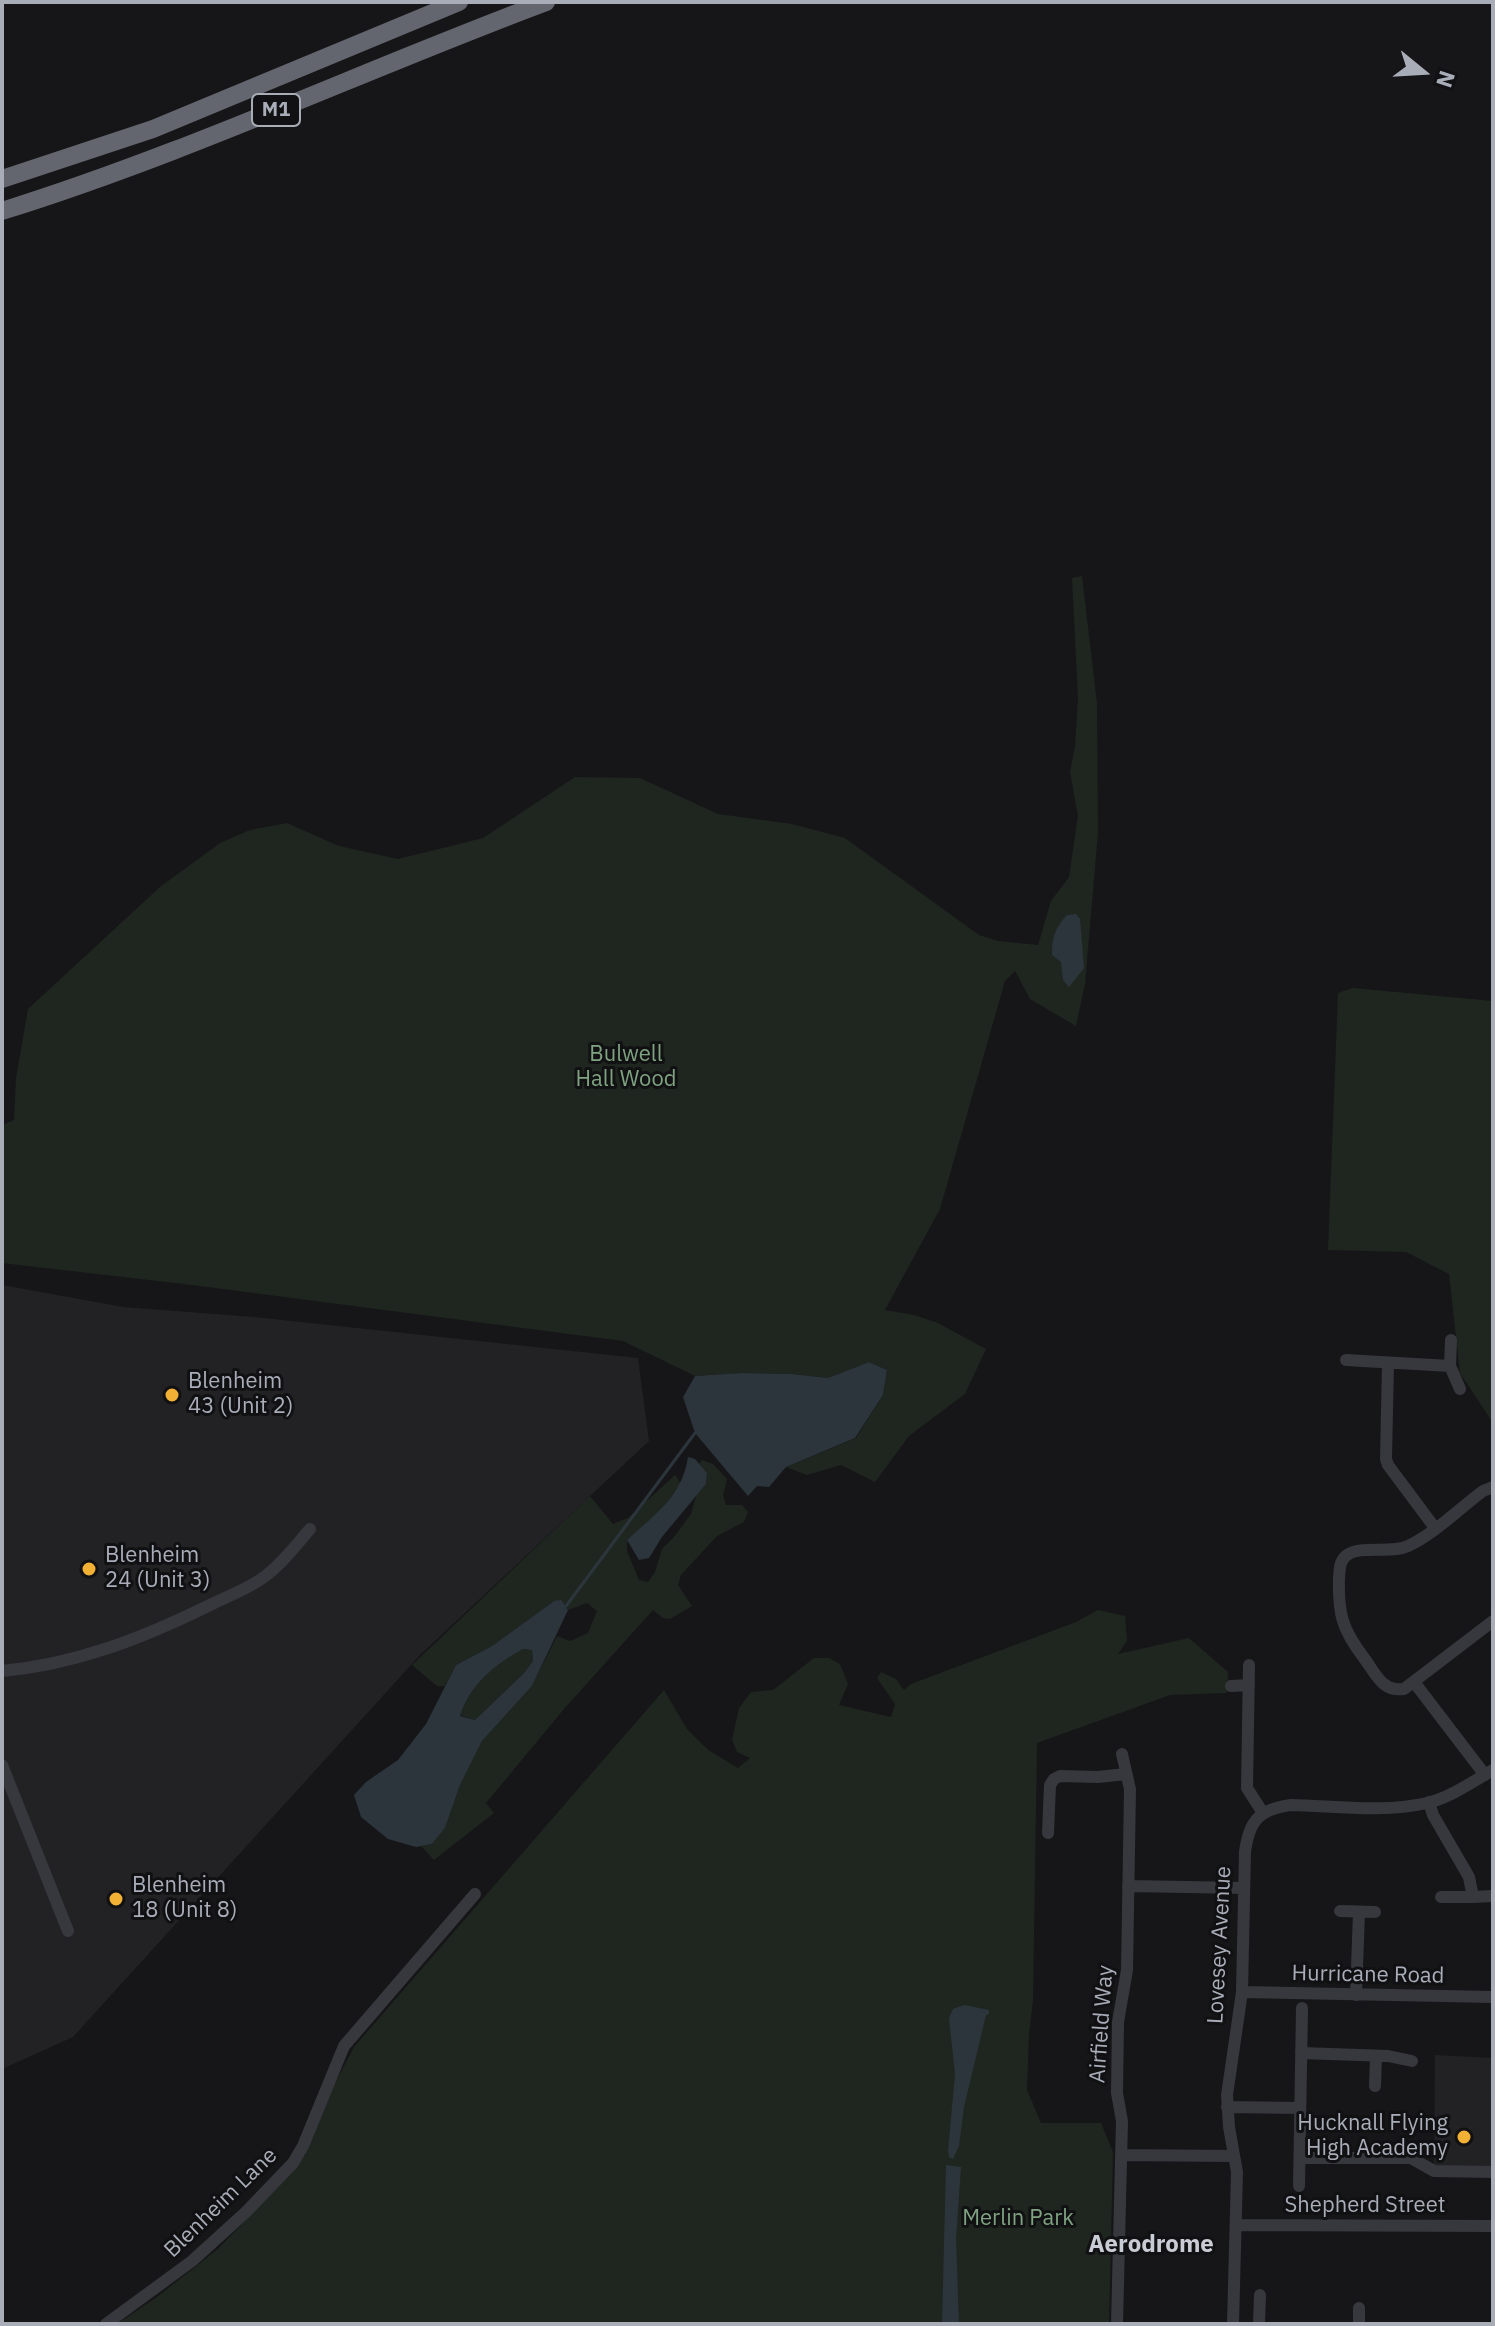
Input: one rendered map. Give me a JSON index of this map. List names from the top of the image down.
{
  "streets": {
    "highway": ["M1"],
    "street": [
      "Lovesey Avenue",
      "Hurricane Road",
      "Airfield Way",
      "Blenheim Lane",
      "Shepherd Street"
    ]
  },
  "crossings": [
    ["Lovesey Avenue", "Hurricane Road"],
    ["Lovesey Avenue", "Shepherd Street"]
  ],
  "districts": ["Aerodrome"],
  "parks": ["Bulwell Hall Wood", "Merlin Park"],
  "places": [
    "Blenheim 43 (Unit 2)",
    "Blenheim 24 (Unit 3)",
    "Blenheim 18 (Unit 8)",
    "Hucknall Flying High Academy"
  ],
  "north": "right"
}
